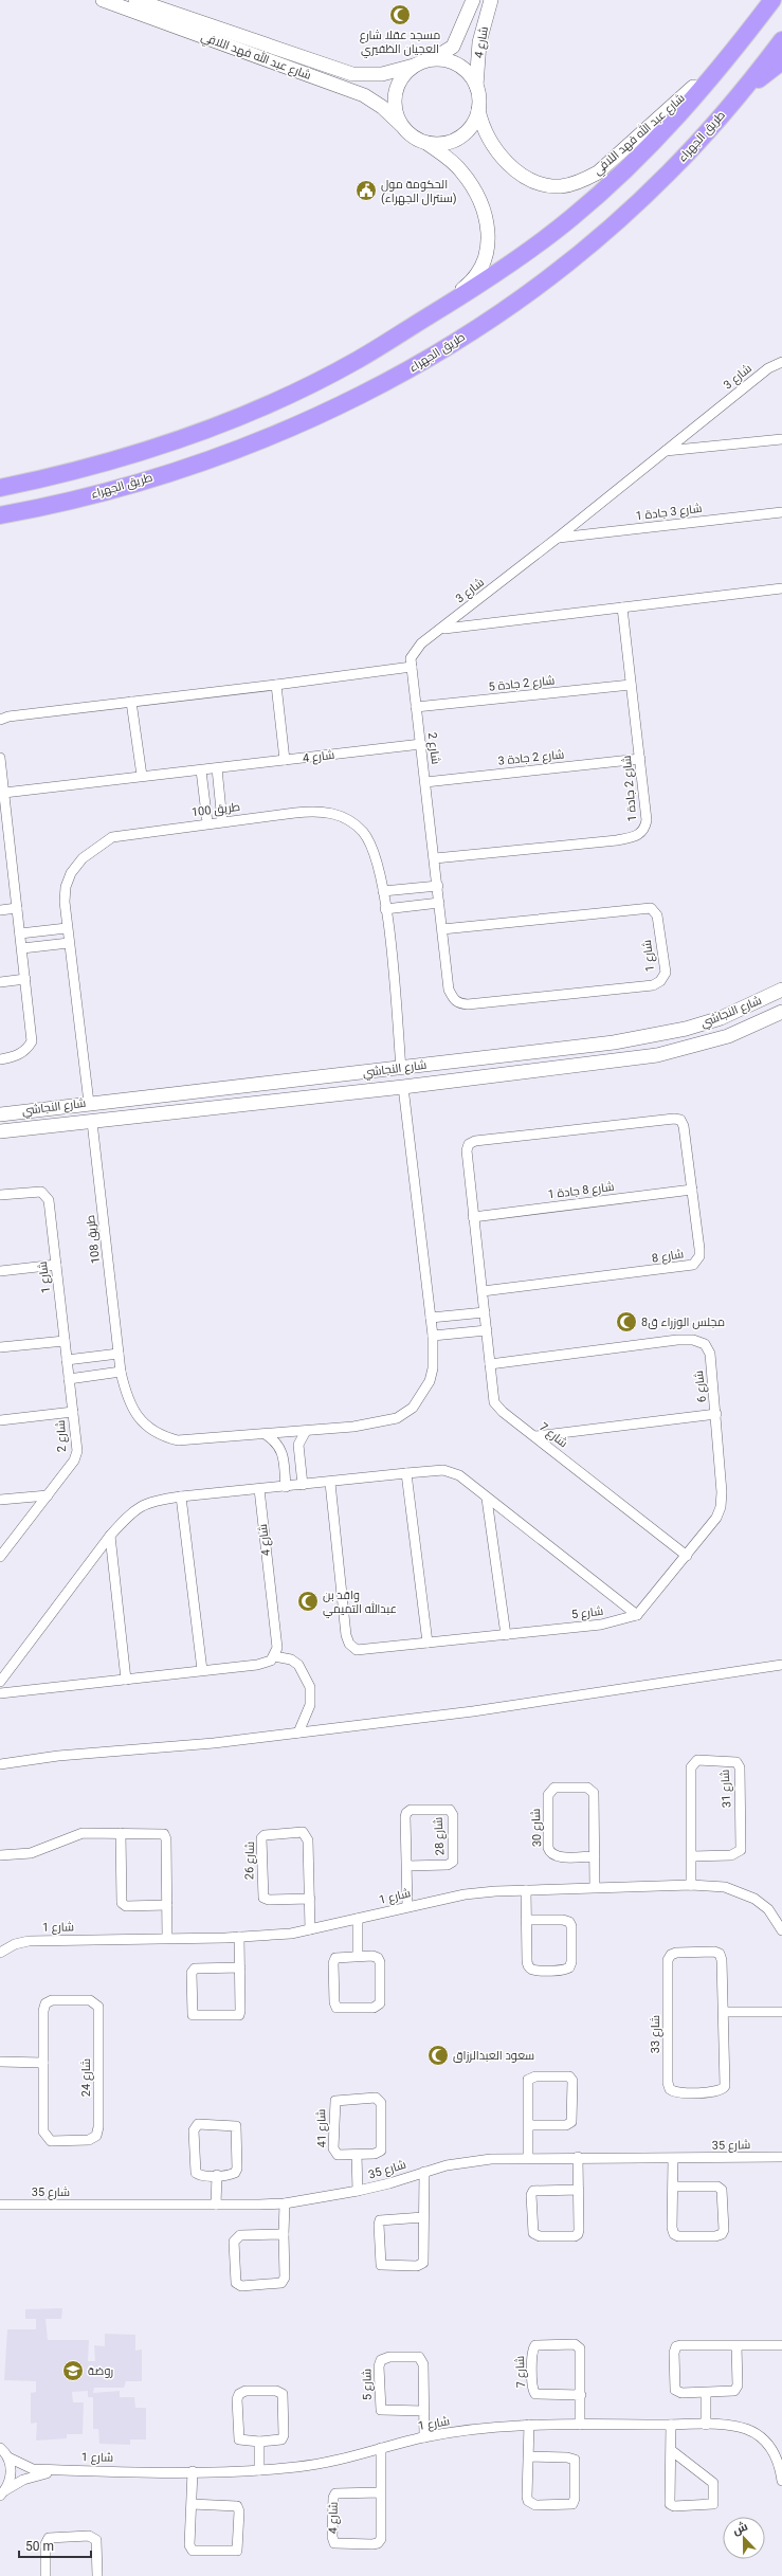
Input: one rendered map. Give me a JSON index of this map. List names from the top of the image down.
{
  "streets": {
    "highway": ["طريق الجهراء"],
    "street": [
      "شارع 4",
      "شارع عبد الله فهد اللافي",
      "شارع 3",
      "شارع 3 جادة 1",
      "شارع 2 جادة 5",
      "شارع 2",
      "شارع 2 جادة 3",
      "شارع 2 جادة 1",
      "طريق 100",
      "شارع 1",
      "شارع النجاشي",
      "شارع 8 جادة 1",
      "طريق 108",
      "شارع 8",
      "شارع 6",
      "شارع 7",
      "شارع 5",
      "شارع 31",
      "شارع 30",
      "شارع 28",
      "شارع 26",
      "شارع 33",
      "شارع 24",
      "شارع 41",
      "شارع 35"
    ]
  },
  "crossings": [
    ["شارع 4", "شارع عبد الله فهد اللافي"],
    ["شارع 4", "شارع 2"],
    ["شارع 4", "شارع 1"],
    ["شارع 4", "شارع 5"],
    ["شارع 3", "شارع 3 جادة 1"],
    ["شارع 3", "شارع 2"],
    ["شارع 2 جادة 5", "شارع 2"],
    ["شارع 2 جادة 5", "شارع 2 جادة 1"],
    ["شارع 2", "شارع 2 جادة 3"],
    ["شارع 2", "شارع 2 جادة 1"],
    ["شارع 2", "شارع 1"],
    ["شارع 2 جادة 3", "شارع 2 جادة 1"],
    ["طريق 100", "شارع النجاشي"],
    ["شارع 1", "شارع 7"],
    ["شارع 1", "شارع 5"],
    ["شارع 1", "شارع 31"],
    ["شارع 1", "شارع 30"],
    ["شارع 1", "شارع 28"],
    ["شارع 1", "شارع 26"],
    ["شارع النجاشي", "طريق 108"],
    ["شارع 8 جادة 1", "شارع 8"],
    ["شارع 8", "شارع 7"],
    ["شارع 6", "شارع 7"],
    ["شارع 6", "شارع 5"]
  ],
  "places": {
    "mosque": [
      "مسجد عقلا شارع العجيان الظفيري",
      "مجلس الوزراء ق8",
      "واقد بن عبدالله التميمي",
      "سعود العبدالرزاق"
    ],
    "public building": ["الحكومة مول (سنترال الجهراء)"],
    "school or university": ["روضة"]
  },
  "scale_bar": "50 m",
  "north": "top"
}
